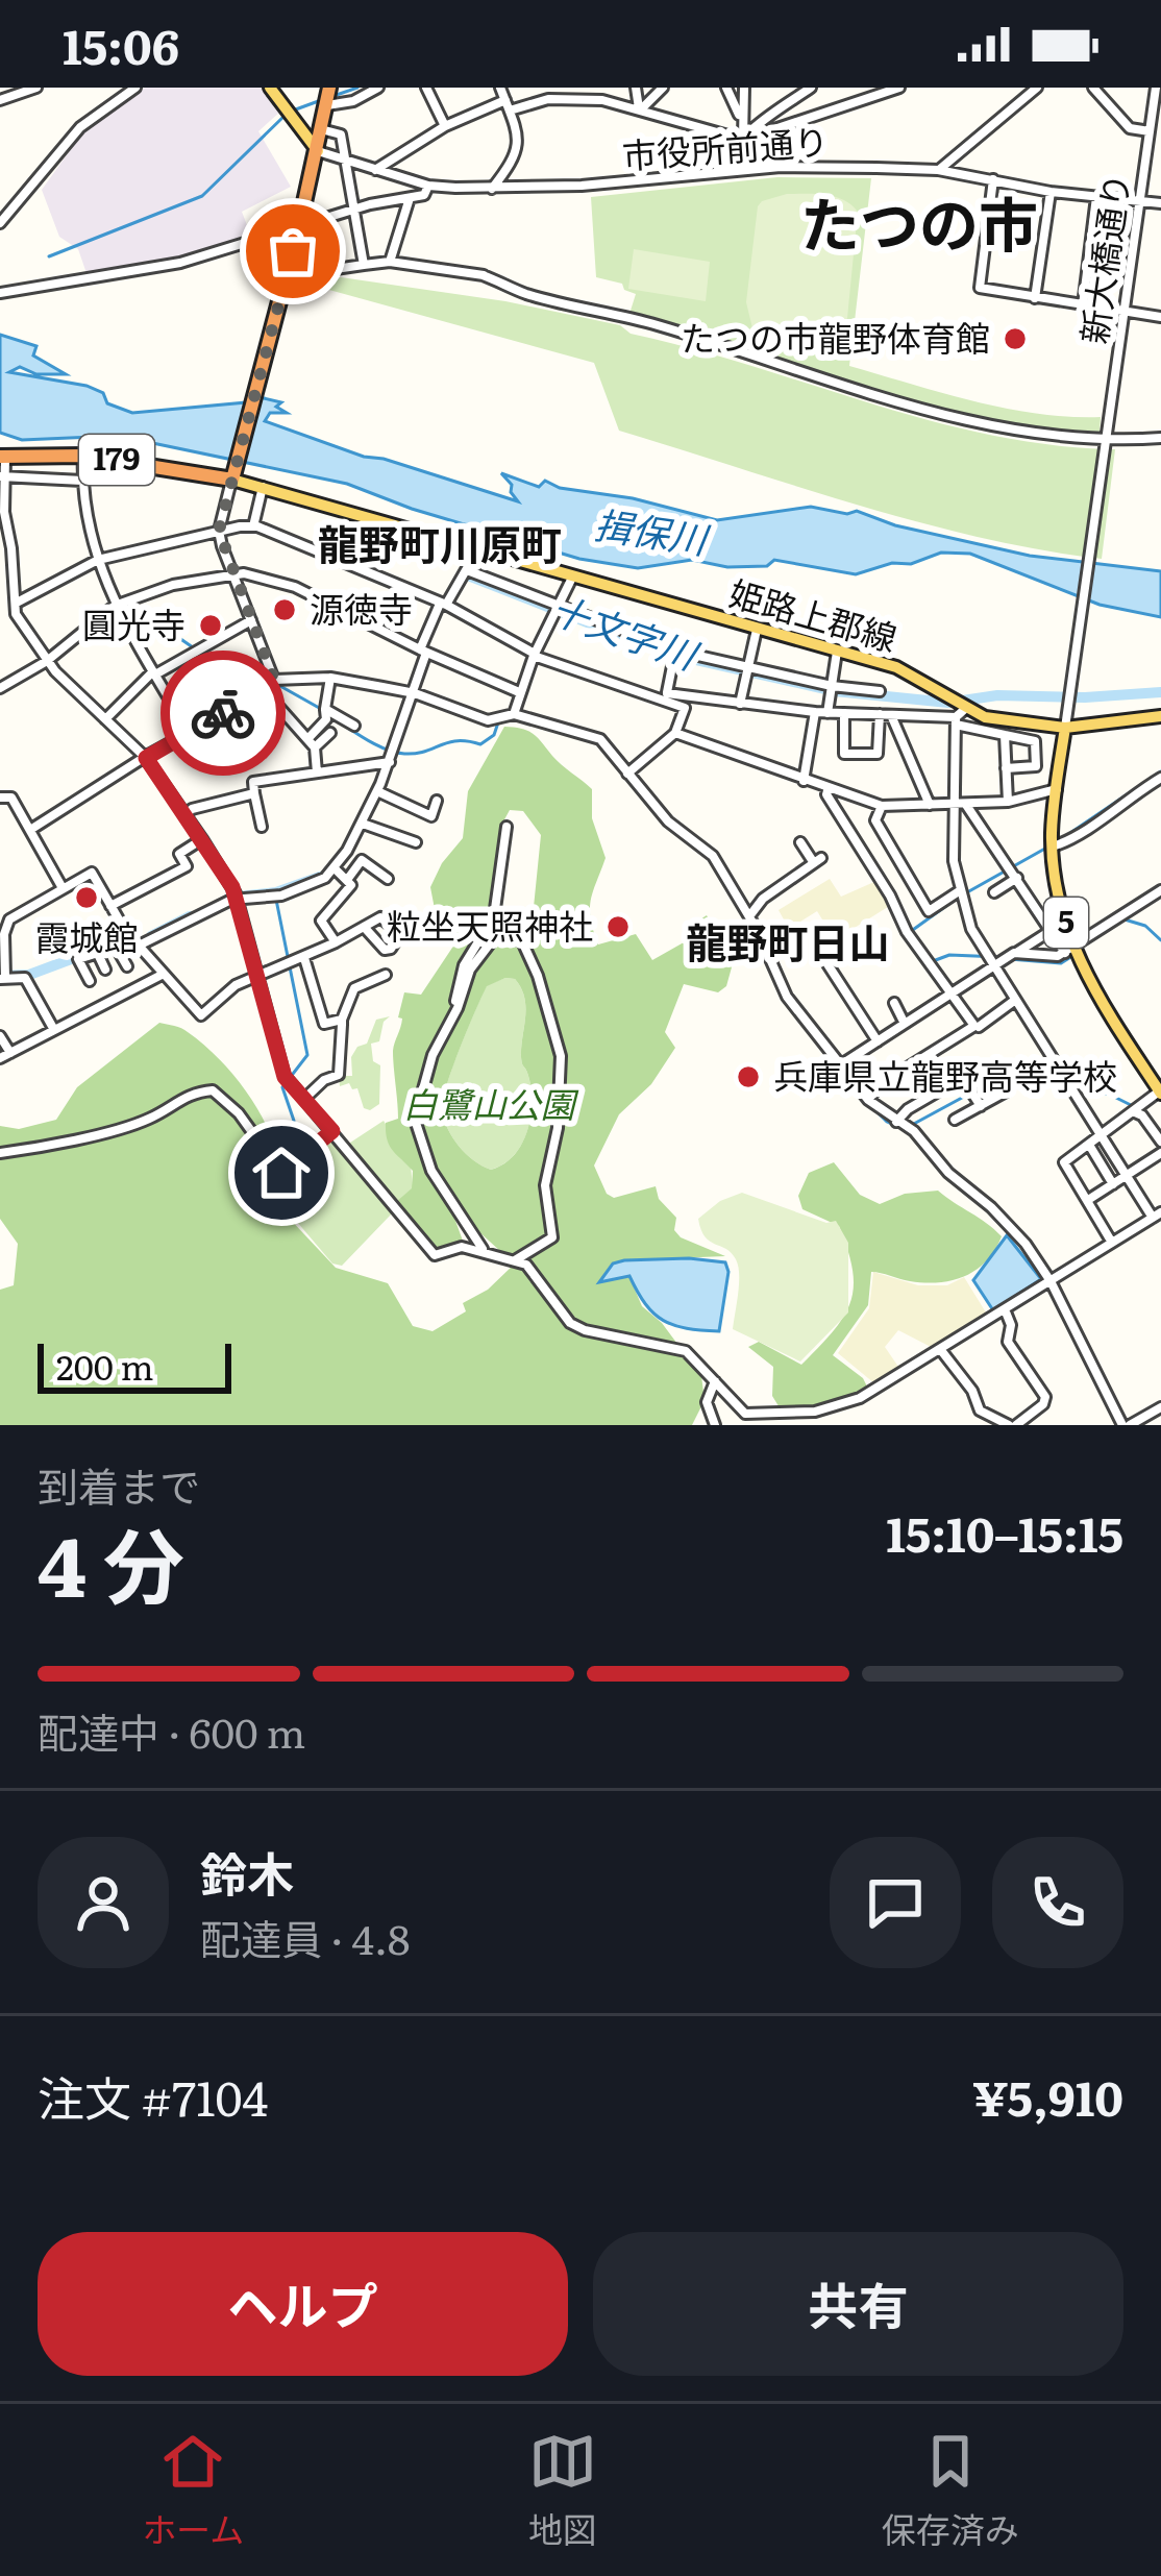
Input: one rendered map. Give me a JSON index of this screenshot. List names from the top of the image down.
{
  "streets": {
    "highway": ["179"],
    "main road": ["姫路上郡線", "5"],
    "street": ["市役所前通り", "新大橋通り"]
  },
  "crossings": [
    ["市役所前通り", "新大橋通り"],
    ["新大橋通り", "姫路上郡線"],
    ["新大橋通り", "5"],
    ["179", "姫路上郡線"],
    ["姫路上郡線", "5"]
  ],
  "districts": ["たつの市", "龍野町川原町", "龍野町日山"],
  "water": ["揖保川", "十文字川"],
  "parks": ["白鷺山公園"],
  "places": [
    "たつの市龍野体育館",
    "源徳寺",
    "圓光寺",
    "霞城館",
    "粒坐天照神社",
    "兵庫県立龍野高等学校"
  ],
  "scale_bar": "200 m",
  "page": {
    "status": "15:06",
    "scale": "200 m",
    "heading": ["4 分", "到着まで", "15:10–15:15"],
    "panel": [
      "鈴木",
      "配達員 · 4.8",
      "注文 #7104",
      "¥5,910"
    ],
    "bar": "配達中 · 600 m",
    "buttons": ["ヘルプ", "共有"],
    "tabs": ["ホーム", "地図", "保存済み"]
  }
}
